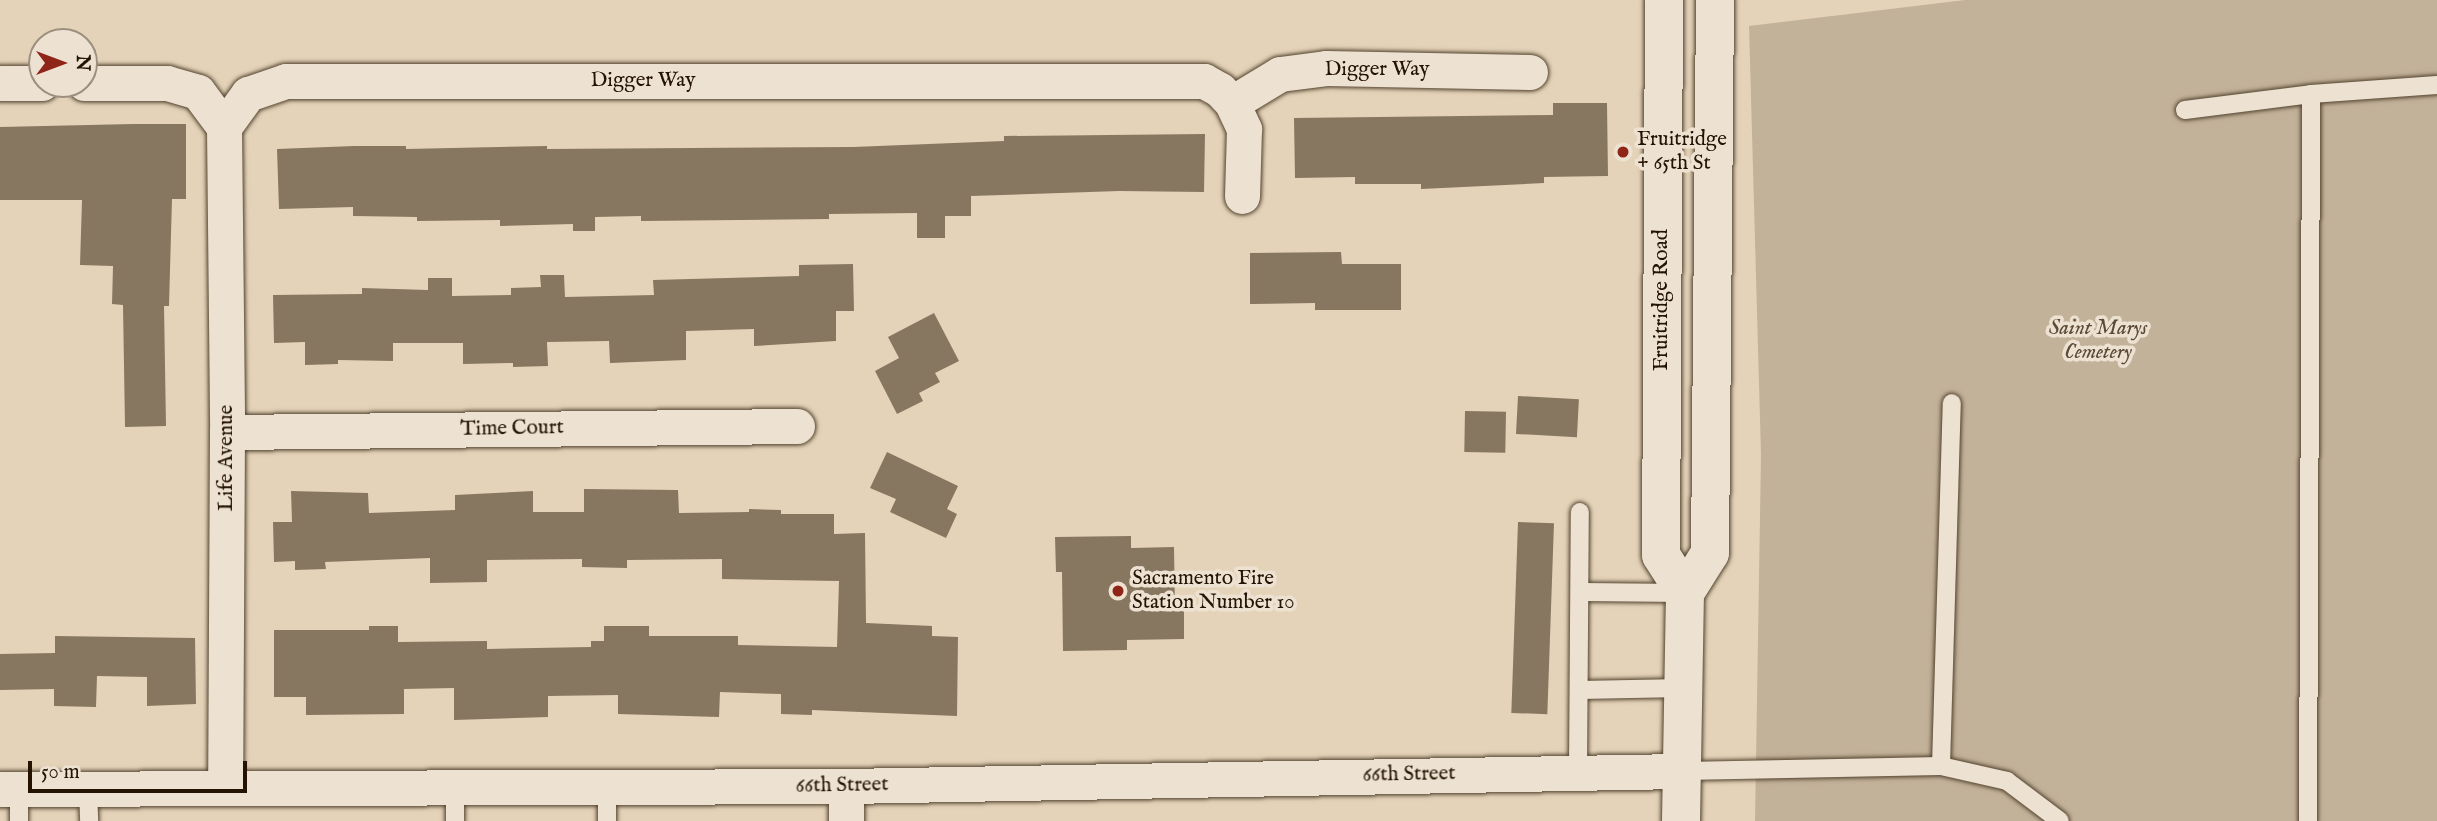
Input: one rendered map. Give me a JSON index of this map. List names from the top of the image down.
{
  "streets": {
    "main road": ["Fruitridge Road"],
    "street": [
      "Digger Way",
      "Time Court",
      "Life Avenue",
      "66th Street"
    ]
  },
  "crossings": [
    ["Digger Way", "Life Avenue"],
    ["Time Court", "Life Avenue"],
    ["Life Avenue", "66th Street"]
  ],
  "parks": ["Saint Marys Cemetery"],
  "places": ["Fruitridge + 65th St", "Sacramento Fire Station Number 10"],
  "scale_bar": "50 m",
  "north": "right"
}
